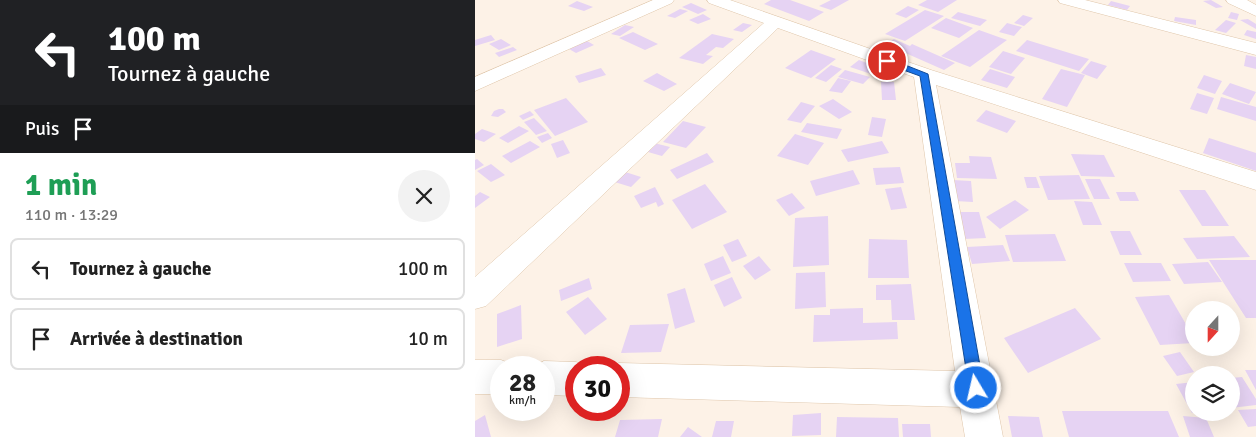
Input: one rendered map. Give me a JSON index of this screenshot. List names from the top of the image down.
{
  "north": "bottom",
  "page": {
    "turn": ["100 m", "Tournez à gauche"],
    "then": "Puis",
    "heading": ["1 min", "110 m · 13:29"],
    "list": [
      {
        "name": "Tournez à gauche",
        "value": "100 m"
      },
      {
        "name": "Arrivée à destination",
        "value": "10 m"
      }
    ],
    "speed": "28 km/h",
    "limit": "30"
  }
}
